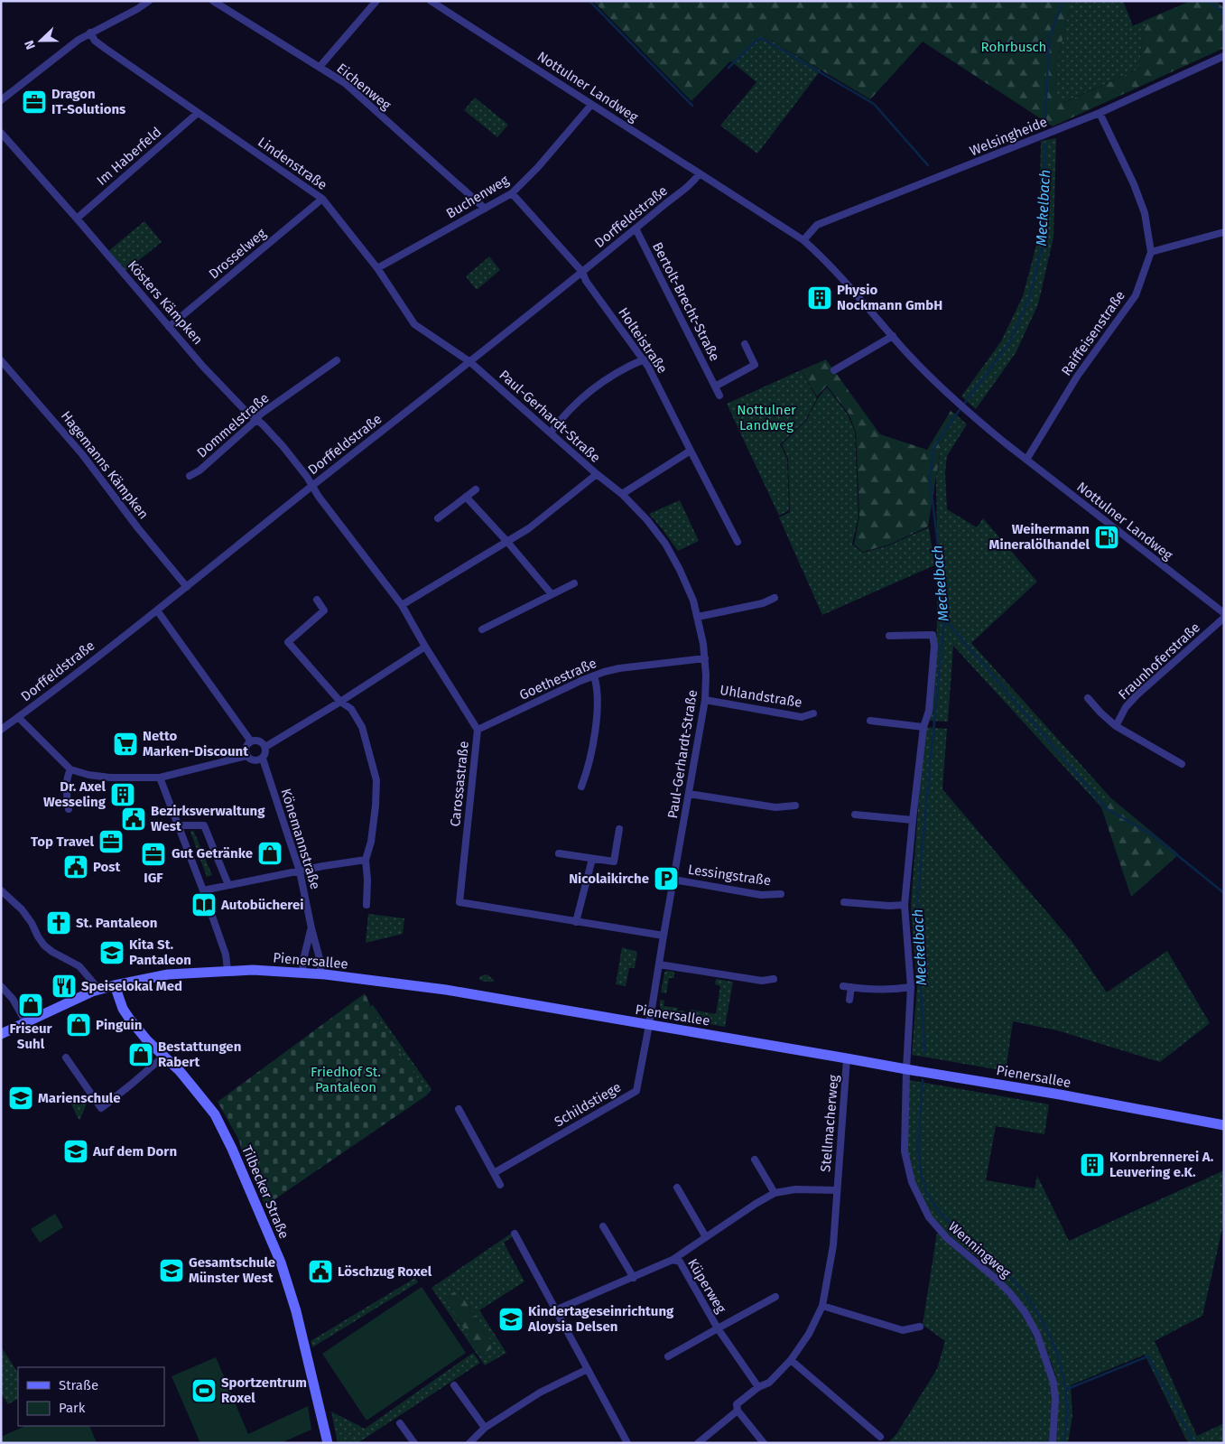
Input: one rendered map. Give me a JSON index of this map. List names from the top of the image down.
{
  "streets": {
    "main road": ["Pienersallee", "Tilbecker Straße"],
    "street": [
      "Eichenweg",
      "Nottulner Landweg",
      "Welsingheide",
      "Im Haberfeld",
      "Lindenstraße",
      "Buchenweg",
      "Dorffeldstraße",
      "Drosselweg",
      "Bertolt-Brecht-Straße",
      "Kösters Kämpken",
      "Raiffeisenstraße",
      "Holteistraße",
      "Paul-Gerhardt-Straße",
      "Dommelstraße",
      "Hagemanns Kämpken",
      "Fraunhoferstraße",
      "Goethestraße",
      "Uhlandstraße",
      "Carossastraße",
      "Könemannstraße",
      "Lessingstraße",
      "Schildstiege",
      "Stellmacherweg",
      "Wenningweg",
      "Küperweg"
    ]
  },
  "crossings": [
    ["Eichenweg", "Buchenweg"],
    ["Nottulner Landweg", "Welsingheide"],
    ["Nottulner Landweg", "Buchenweg"],
    ["Nottulner Landweg", "Dorffeldstraße"],
    ["Nottulner Landweg", "Raiffeisenstraße"],
    ["Welsingheide", "Raiffeisenstraße"],
    ["Im Haberfeld", "Lindenstraße"],
    ["Im Haberfeld", "Kösters Kämpken"],
    ["Lindenstraße", "Buchenweg"],
    ["Lindenstraße", "Dorffeldstraße"],
    ["Lindenstraße", "Drosselweg"],
    ["Lindenstraße", "Paul-Gerhardt-Straße"],
    ["Dorffeldstraße", "Bertolt-Brecht-Straße"],
    ["Dorffeldstraße", "Kösters Kämpken"],
    ["Dorffeldstraße", "Holteistraße"],
    ["Dorffeldstraße", "Paul-Gerhardt-Straße"],
    ["Dorffeldstraße", "Hagemanns Kämpken"],
    ["Dorffeldstraße", "Carossastraße"],
    ["Drosselweg", "Kösters Kämpken"],
    ["Kösters Kämpken", "Dommelstraße"],
    ["Kösters Kämpken", "Carossastraße"],
    ["Paul-Gerhardt-Straße", "Goethestraße"],
    ["Paul-Gerhardt-Straße", "Uhlandstraße"],
    ["Paul-Gerhardt-Straße", "Carossastraße"],
    ["Paul-Gerhardt-Straße", "Lessingstraße"],
    ["Paul-Gerhardt-Straße", "Pienersallee"],
    ["Paul-Gerhardt-Straße", "Schildstiege"],
    ["Goethestraße", "Carossastraße"],
    ["Könemannstraße", "Pienersallee"],
    ["Pienersallee", "Schildstiege"],
    ["Pienersallee", "Stellmacherweg"],
    ["Pienersallee", "Tilbecker Straße"],
    ["Pienersallee", "Wenningweg"],
    ["Stellmacherweg", "Küperweg"]
  ],
  "water": ["Meckelbach"],
  "parks": ["Rohrbusch", "Nottulner Landweg", "Friedhof St. Pantaleon"],
  "places": {
    "office": ["Dragon IT-Solutions", "Top Travel", "IGF"],
    "building": ["Physio Nockmann GmbH", "Dr. Axel Wesseling", "Kornbrennerei A. Leuvering e.K."],
    "fuel station": ["Weihermann Mineralölhandel"],
    "supermarket": ["Netto Marken-Discount"],
    "public building": ["Bezirksverwaltung West", "Post", "Löschzug Roxel"],
    "shop": [
      "Gut Getränke",
      "Friseur Suhl",
      "Pinguin",
      "Bestattungen Rabert"
    ],
    "parking": ["Nicolaikirche"],
    "library": ["Autobücherei"],
    "church": ["St. Pantaleon"],
    "school or university": [
      "Kita St. Pantaleon",
      "Marienschule",
      "Auf dem Dorn",
      "Gesamtschule Münster West",
      "Kindertageseinrichtung Aloysia Delsen"
    ],
    "restaurant": ["Speiselokal Med"],
    "sports": ["Sportzentrum Roxel"]
  },
  "legend": ["Straße", "Park"],
  "north": "left"
}
